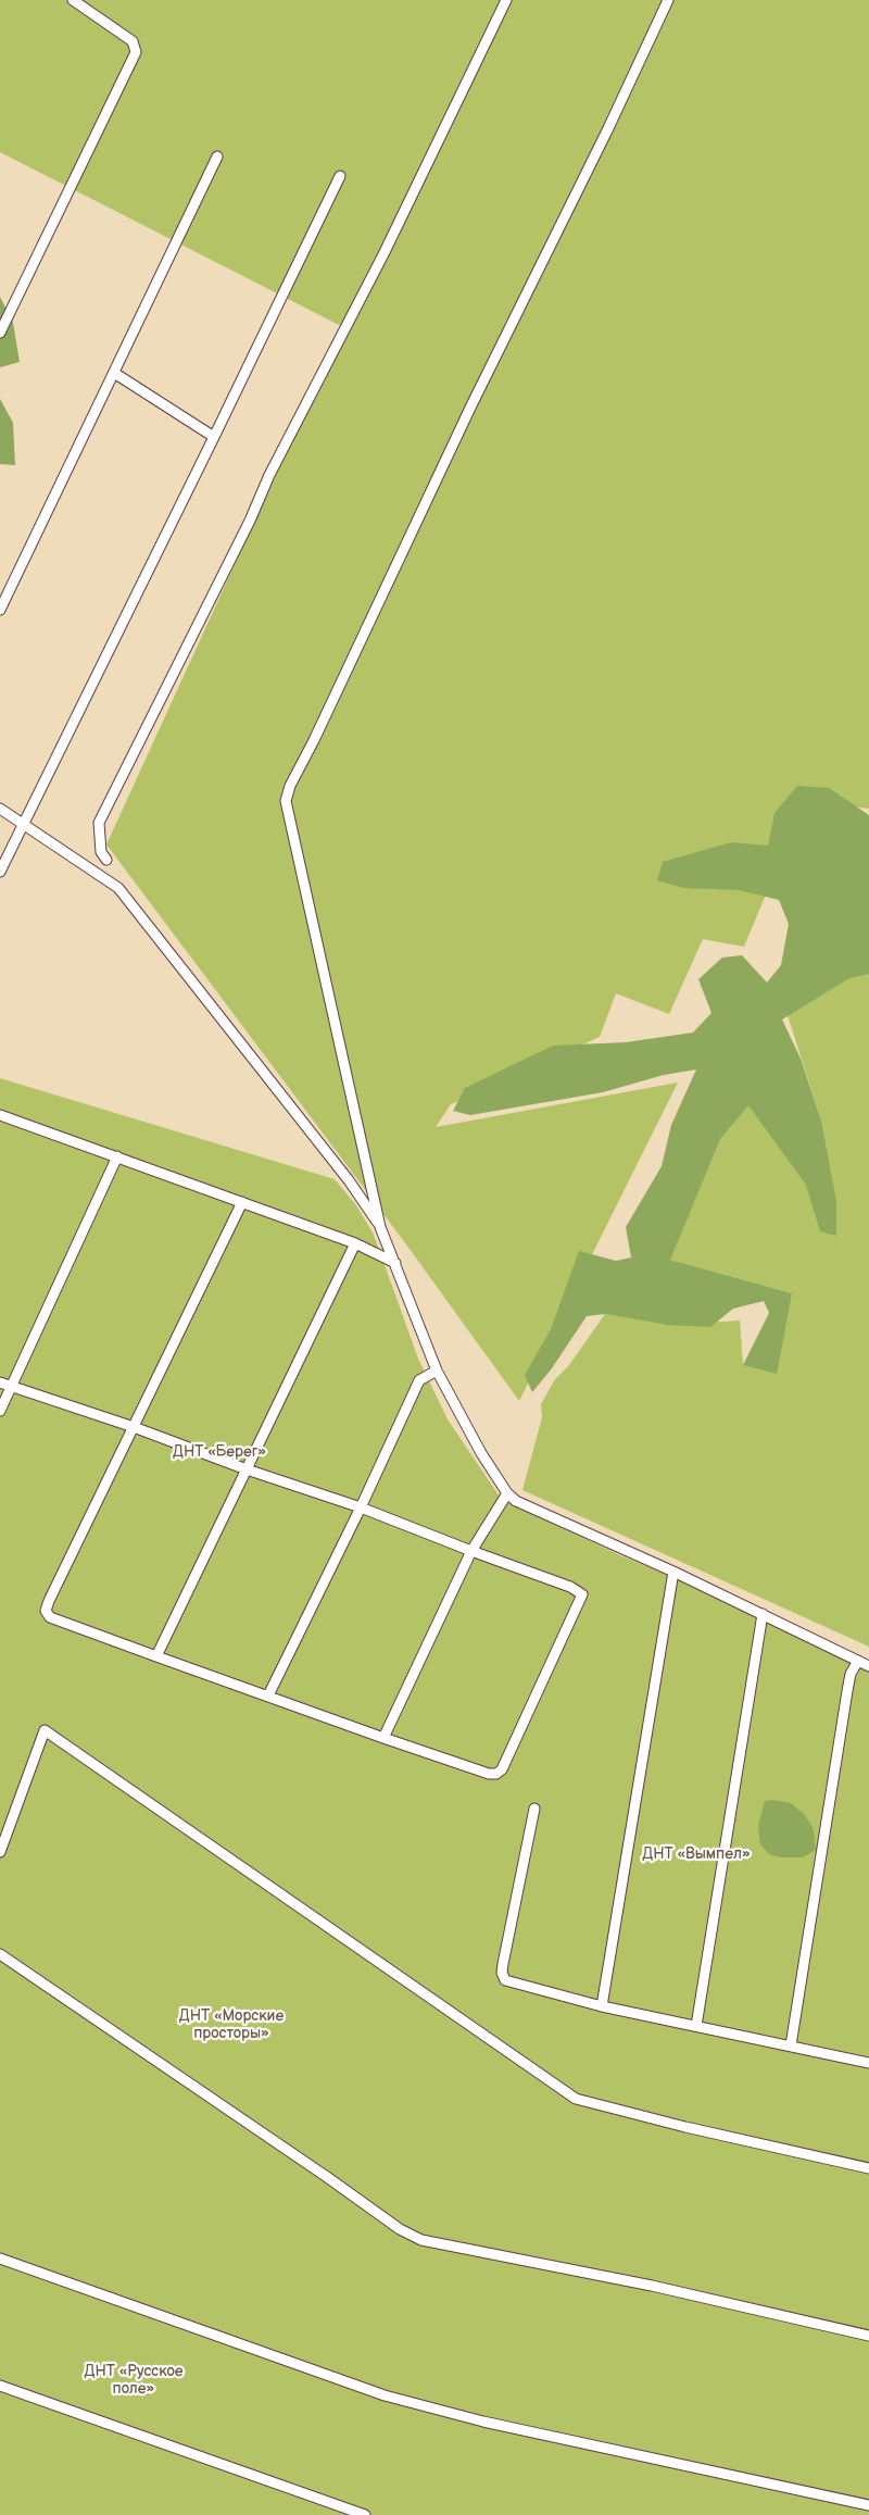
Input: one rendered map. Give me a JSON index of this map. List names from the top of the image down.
{
  "parks": [
    "ДНТ «Берег»",
    "ДНТ «Вымпел»",
    "ДНТ «Морские просторы»",
    "ДНТ «Русское поле»"
  ]
}
